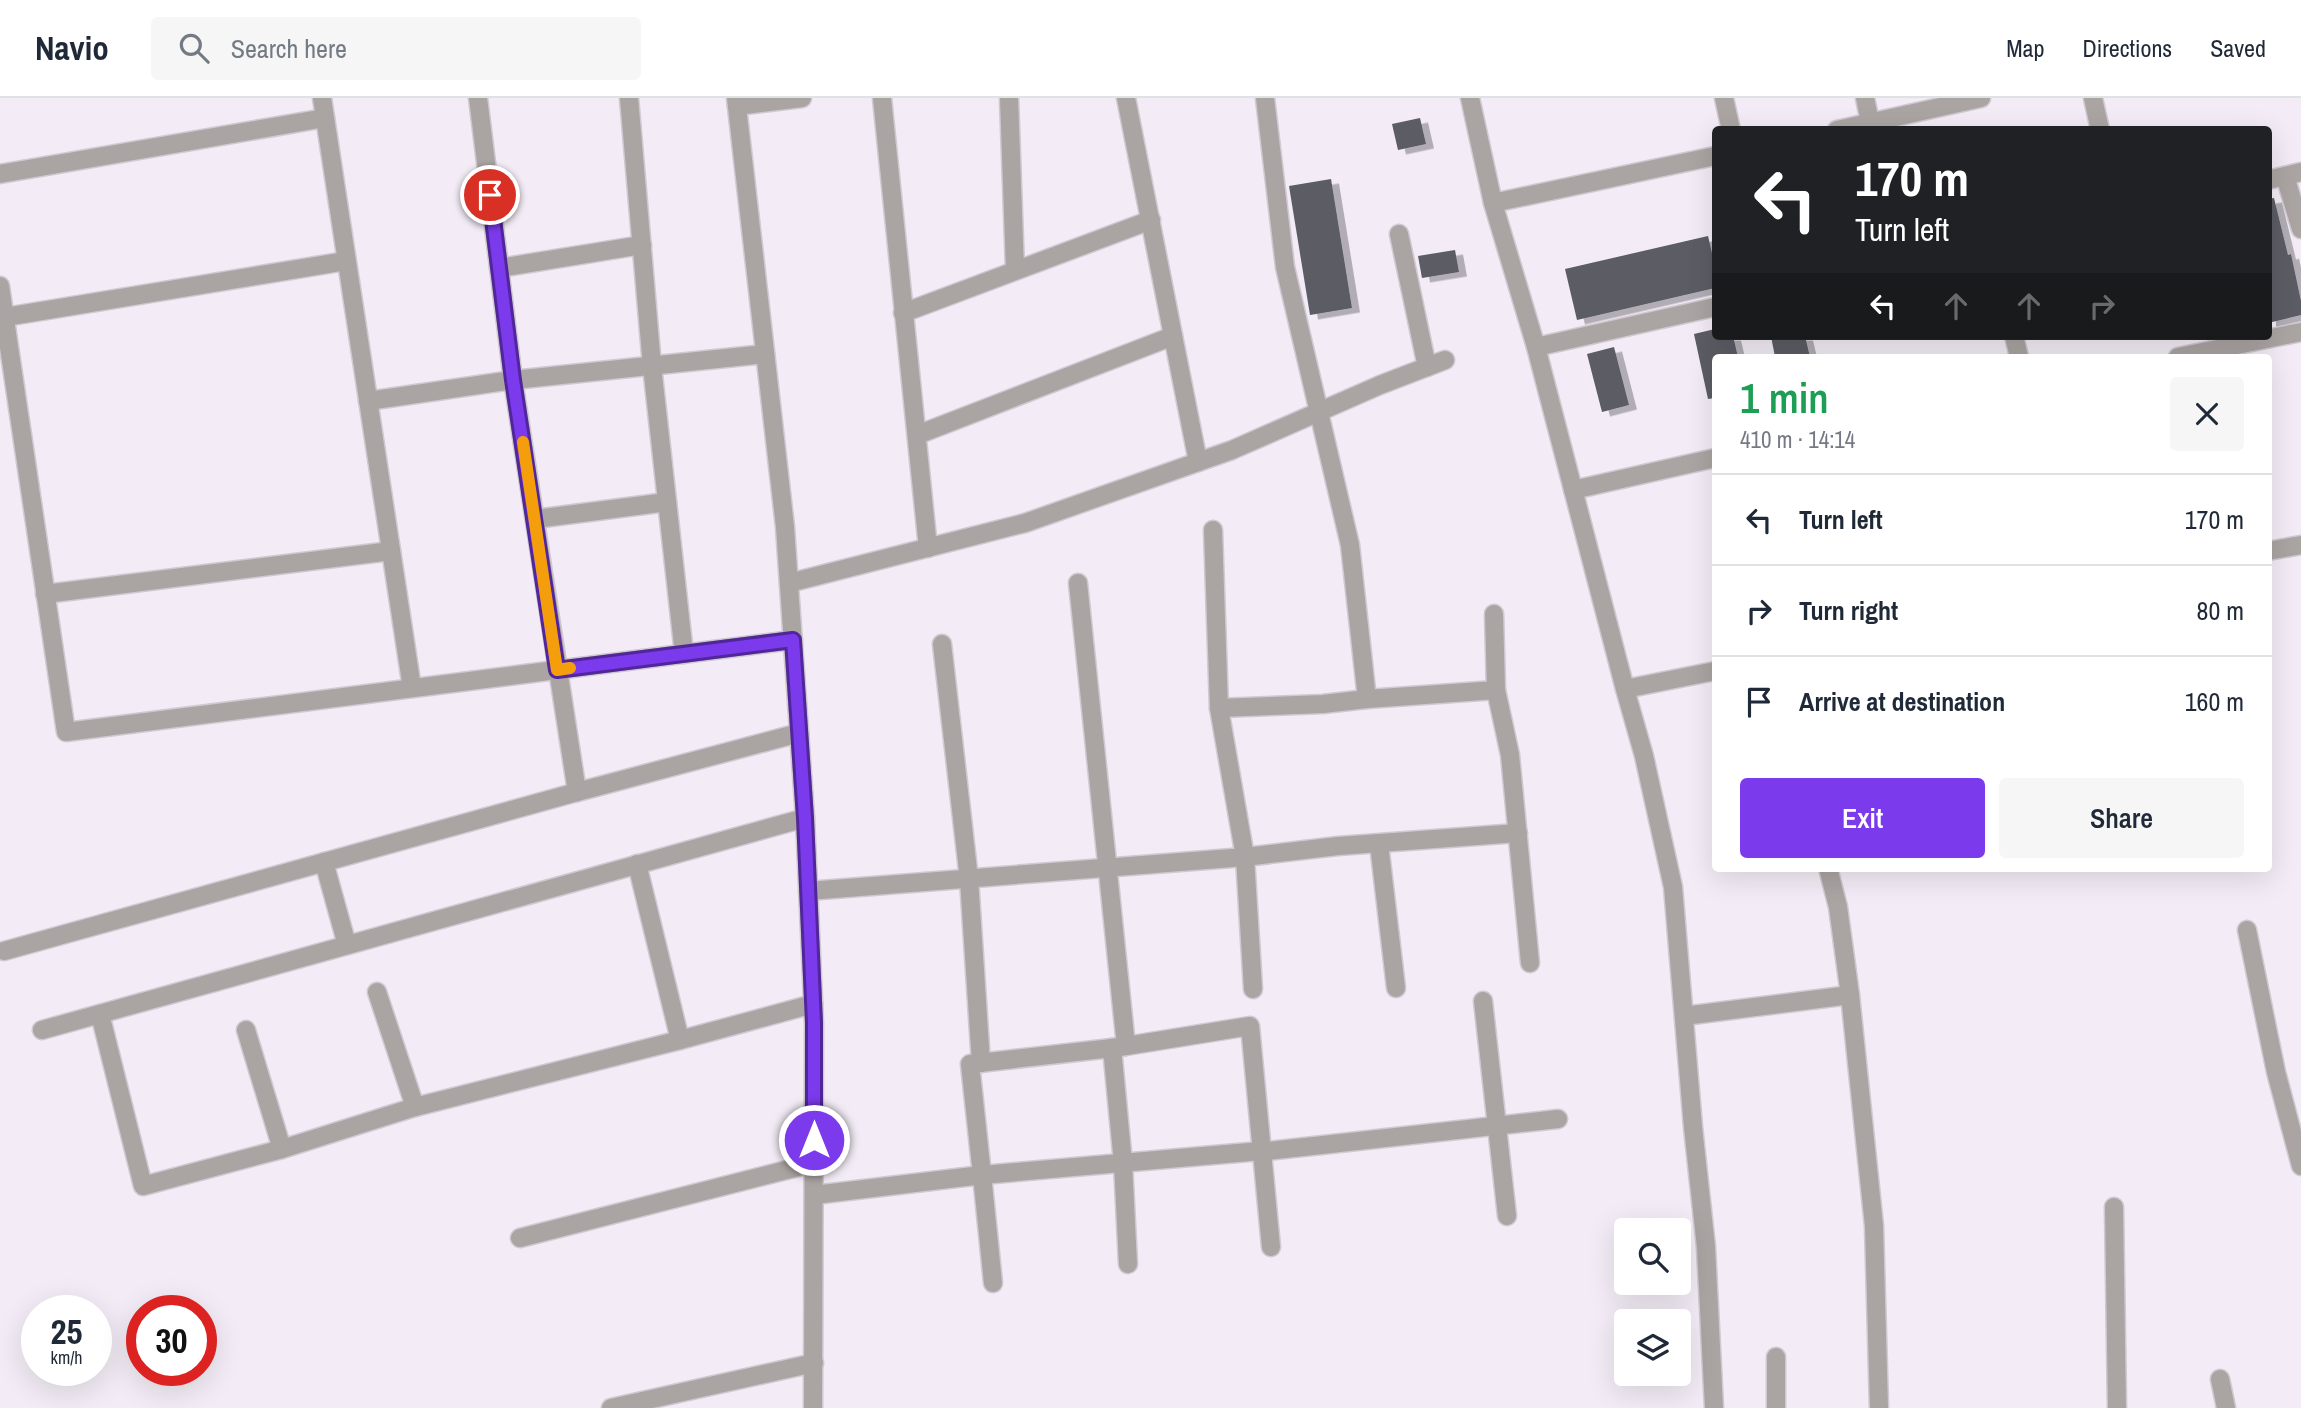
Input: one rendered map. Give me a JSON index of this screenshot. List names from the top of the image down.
{
  "page": {
    "header": "Navio",
    "search": "Search here",
    "nav": ["Map", "Directions", "Saved"],
    "turn": ["170 m", "Turn left"],
    "heading": ["1 min", "410 m · 14:14"],
    "list": [
      {
        "name": "Turn left",
        "value": "170 m"
      },
      {
        "name": "Turn right",
        "value": "80 m"
      },
      {
        "name": "Arrive at destination",
        "value": "160 m"
      }
    ],
    "buttons": ["Exit", "Share"],
    "speed": "25 km/h",
    "limit": "30"
  }
}
